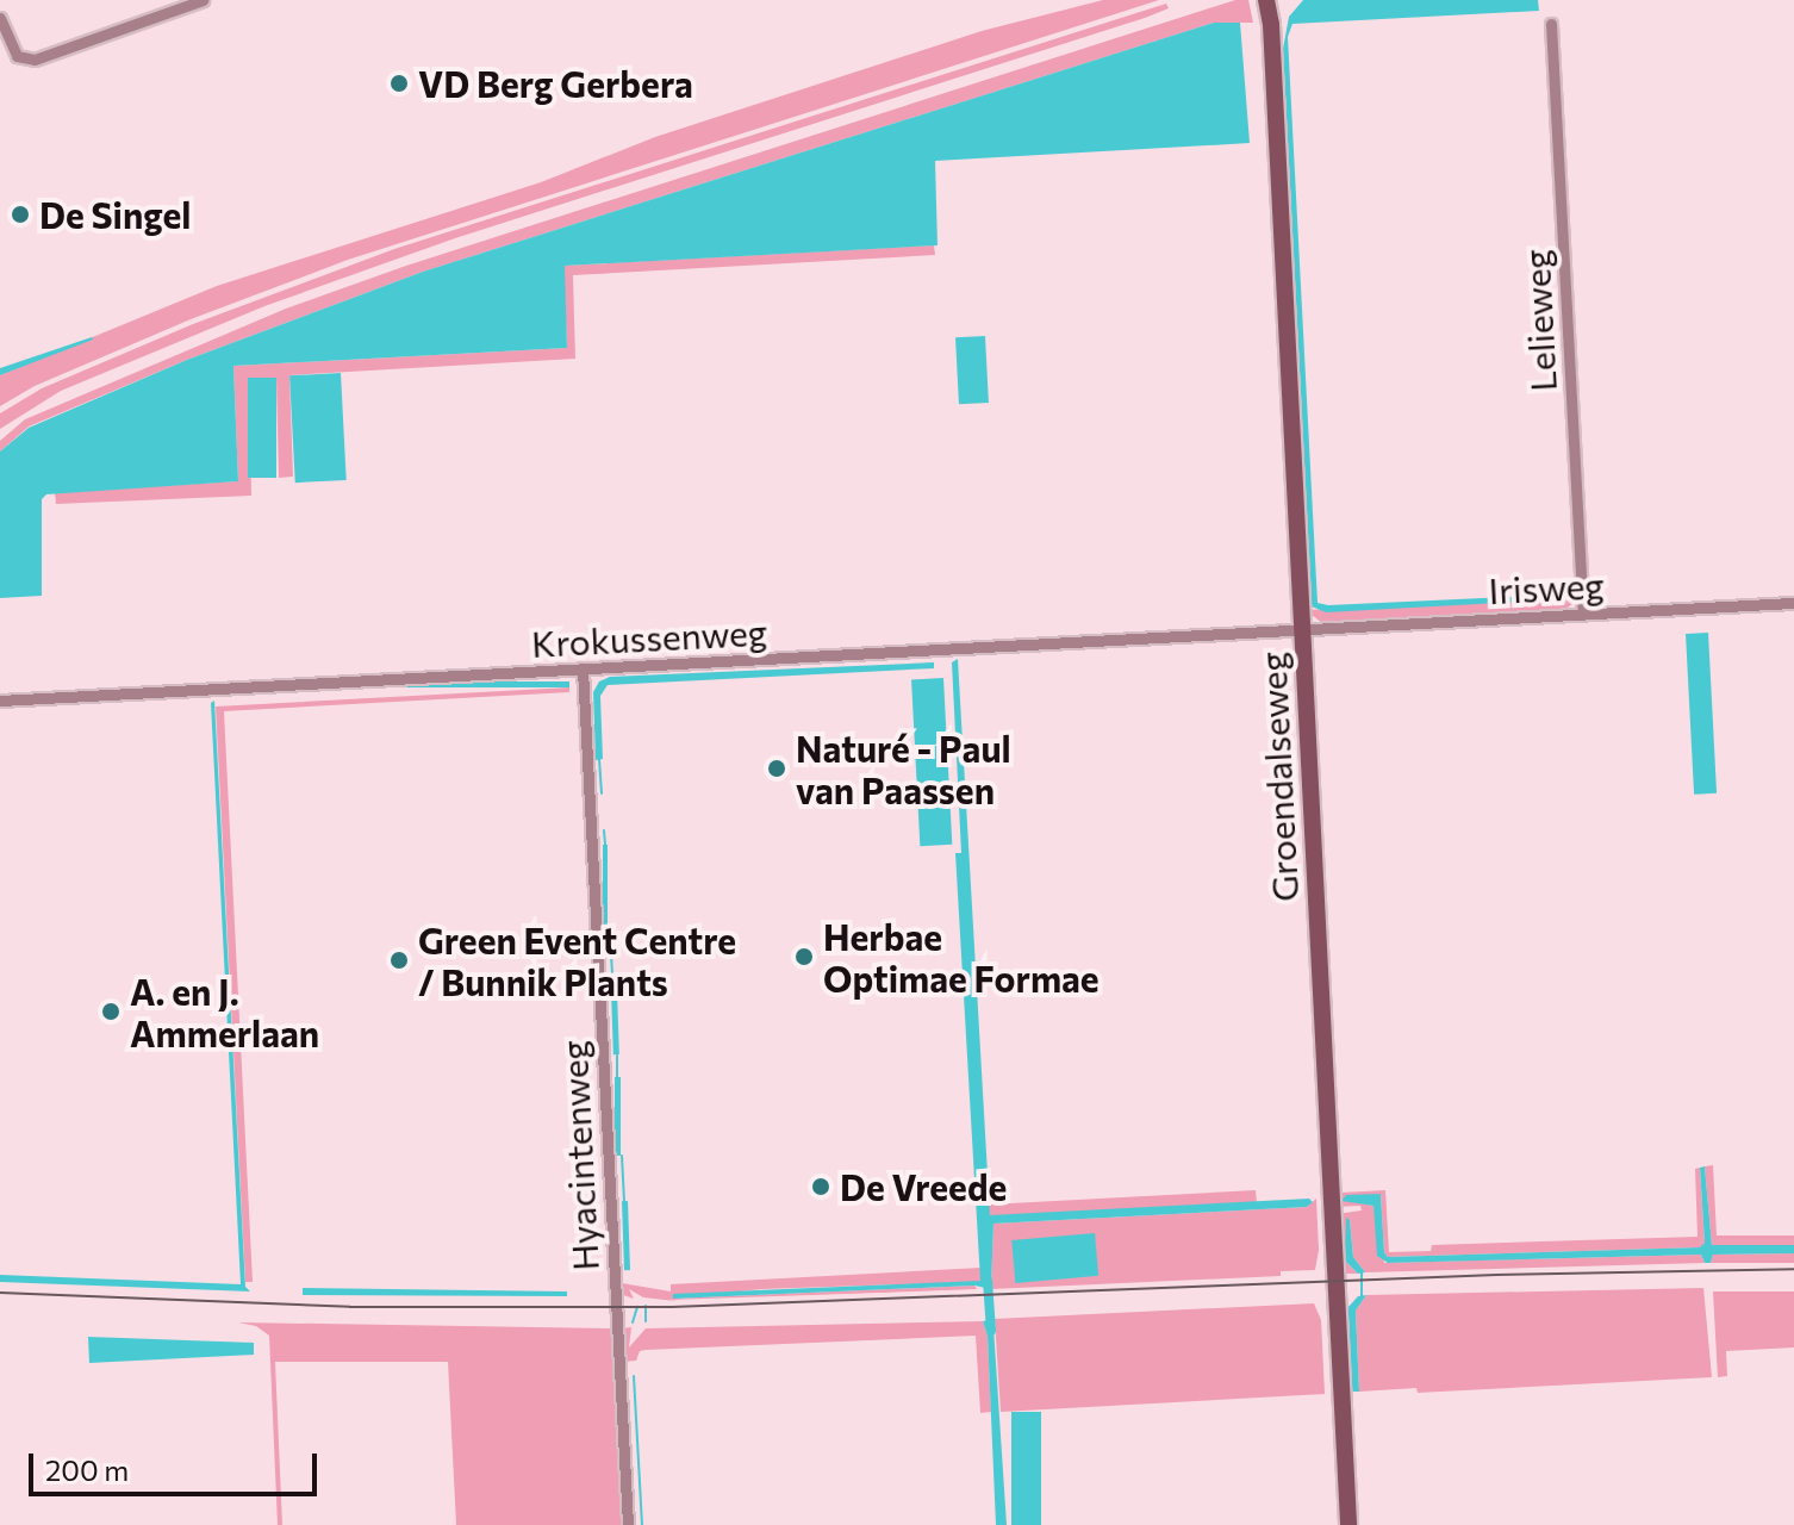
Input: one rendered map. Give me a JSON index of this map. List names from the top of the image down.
{
  "streets": {
    "street": [
      "Lelieweg",
      "Irisweg",
      "Krokussenweg",
      "Groendalseweg",
      "Hyacintenweg"
    ]
  },
  "crossings": [
    ["Lelieweg", "Irisweg"],
    ["Irisweg", "Krokussenweg"],
    ["Irisweg", "Groendalseweg"],
    ["Krokussenweg", "Groendalseweg"],
    ["Krokussenweg", "Hyacintenweg"]
  ],
  "places": [
    "VD Berg Gerbera",
    "De Singel",
    "Naturé - Paul van Paassen",
    "Herbae Optimae Formae",
    "Green Event Centre / Bunnik Plants",
    "A. en J. Ammerlaan",
    "De Vreede"
  ],
  "scale_bar": "200 m"
}
